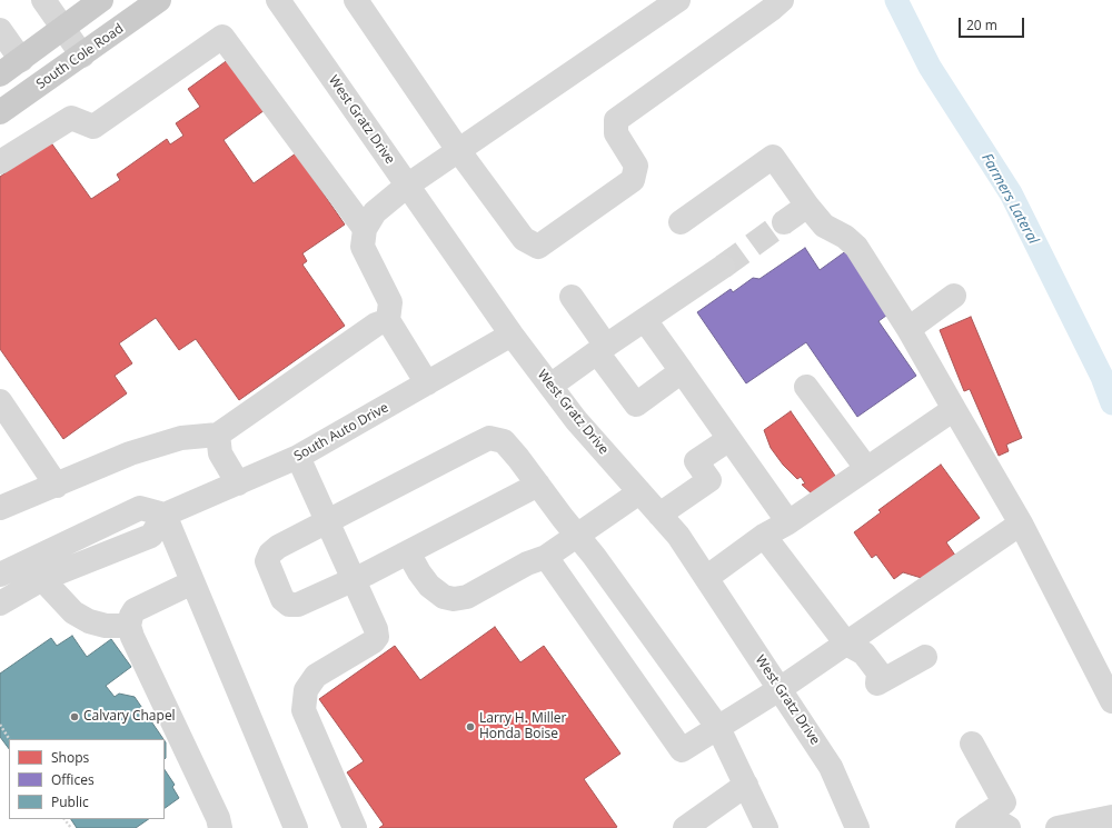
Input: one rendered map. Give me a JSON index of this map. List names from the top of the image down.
{
  "streets": {
    "main road": ["South Cole Road"],
    "street": ["West Gratz Drive", "South Auto Drive"]
  },
  "crossings": [
    ["West Gratz Drive", "South Auto Drive"]
  ],
  "water": ["Farmers Lateral"],
  "places": ["Calvary Chapel", "Larry H. Miller Honda Boise"],
  "legend": ["Shops", "Offices", "Public"],
  "scale_bar": "20 m"
}
